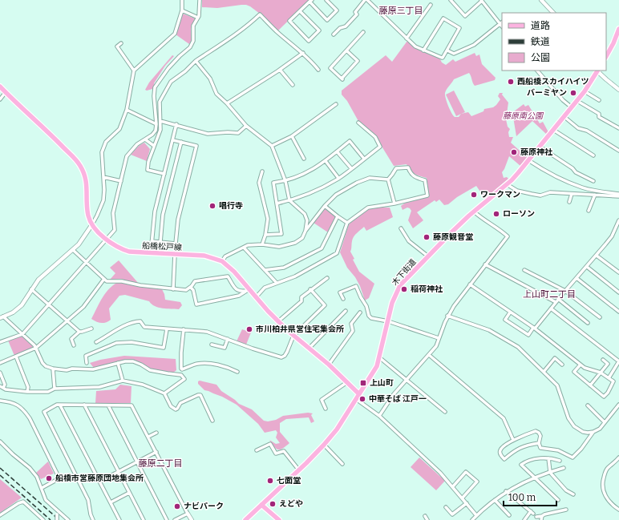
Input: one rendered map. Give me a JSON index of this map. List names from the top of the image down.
{
  "streets": {
    "main road": ["船橋松戸線", "木下街道"]
  },
  "crossings": [
    ["船橋松戸線", "木下街道"]
  ],
  "districts": ["藤原三丁目", "上山町二丁目", "藤原二丁目"],
  "parks": ["藤原南公園"],
  "places": {
    "other": [
      "西船橋スカイハイツ",
      "バーミヤン",
      "藤原神社",
      "ワークマン",
      "唱行寺",
      "ローソン",
      "藤原観音堂",
      "稲荷神社",
      "市川柏井県営住宅集会所",
      "中華そば 江戸一",
      "船橋市営藤原団地集会所",
      "七面堂",
      "えどや",
      "ナビパーク"
    ],
    "transit": ["上山町"]
  },
  "legend": ["道路", "鉄道", "公園"],
  "scale_bar": "100 m"
}
